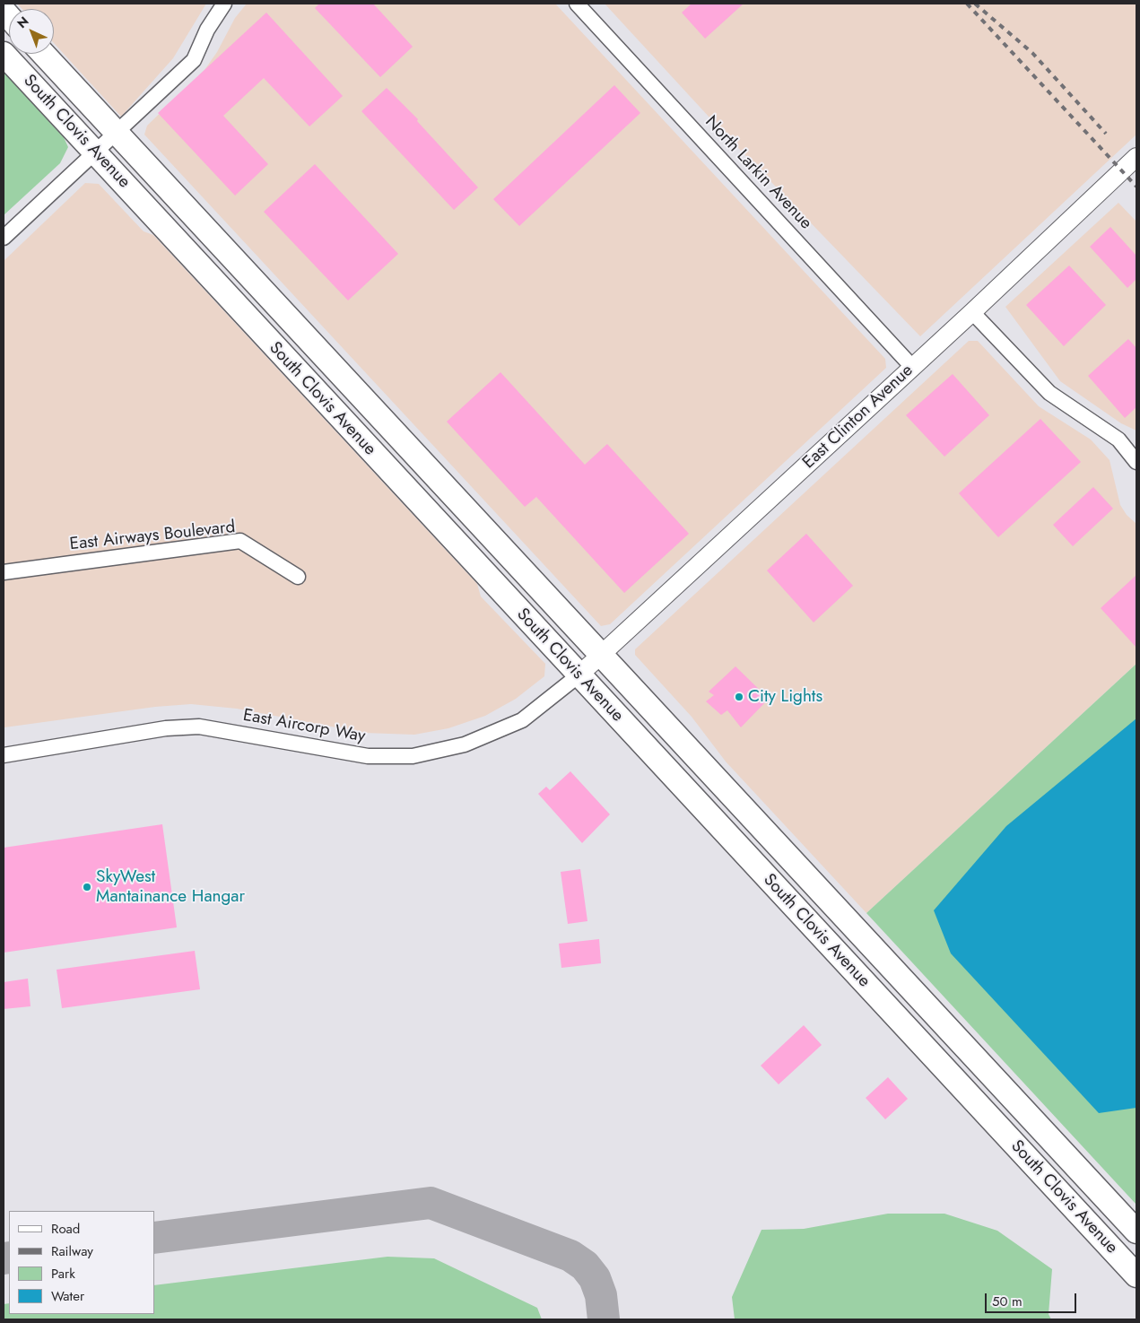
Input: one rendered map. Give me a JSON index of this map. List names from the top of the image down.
{
  "streets": {
    "main road": ["South Clovis Avenue"],
    "street": [
      "North Larkin Avenue",
      "East Clinton Avenue",
      "East Airways Boulevard",
      "East Aircorp Way"
    ]
  },
  "crossings": [
    ["South Clovis Avenue", "East Clinton Avenue"],
    ["South Clovis Avenue", "East Aircorp Way"],
    ["North Larkin Avenue", "East Clinton Avenue"],
    ["East Clinton Avenue", "East Aircorp Way"]
  ],
  "places": ["City Lights", "SkyWest Mantainance Hangar"],
  "legend": [
    "Road",
    "Railway",
    "Park",
    "Water"
  ],
  "scale_bar": "50 m",
  "north": "top left"
}
